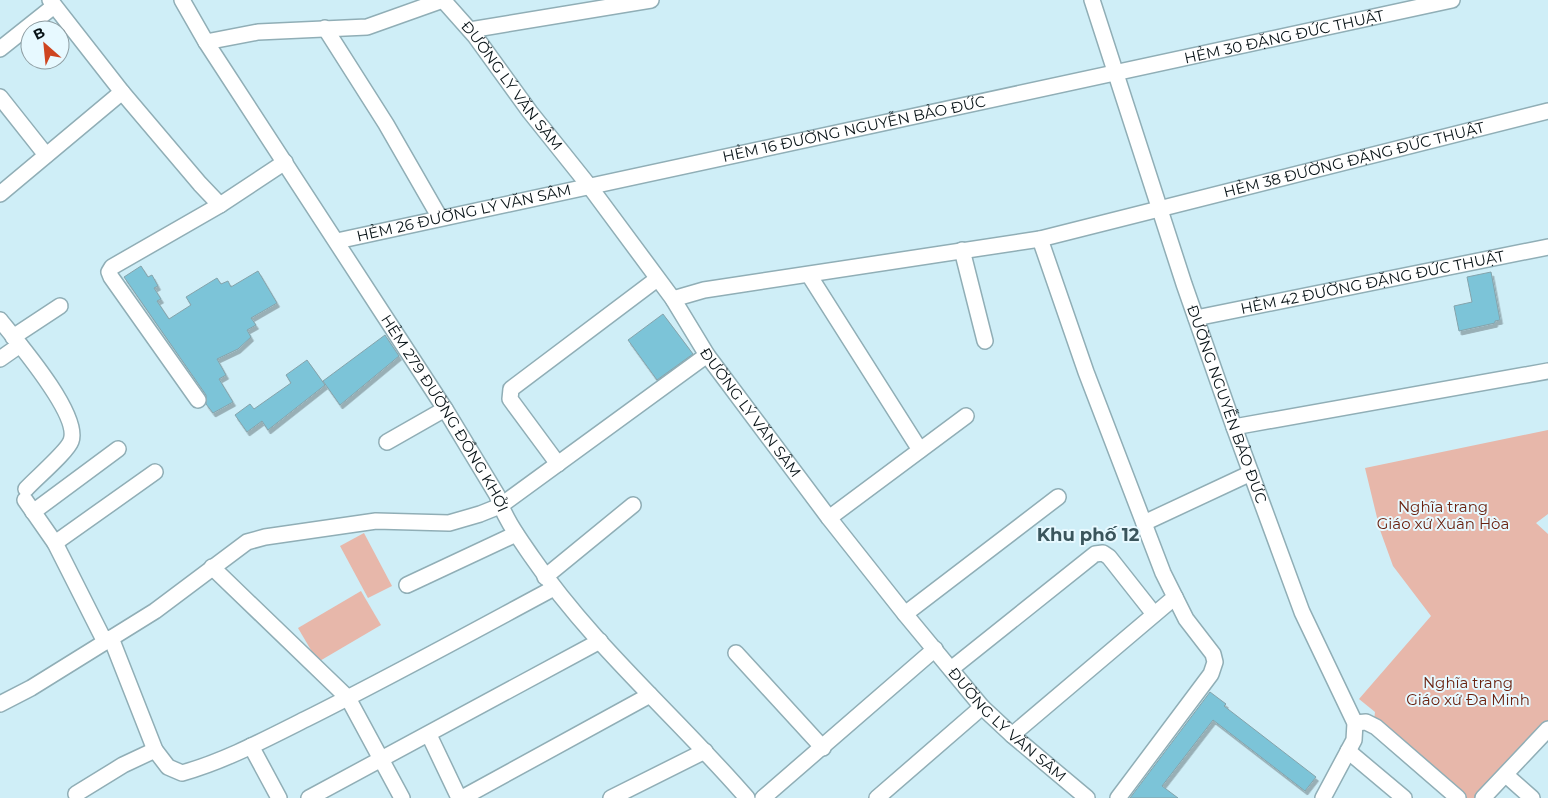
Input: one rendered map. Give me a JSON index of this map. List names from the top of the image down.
{
  "streets": {
    "street": [
      "HẺM 30 ĐẶNG ĐỨC THUẬT",
      "ĐƯỜNG LÝ VĂN SÂM",
      "HẺM 16 ĐƯỜNG NGUYỄN BẢO ĐỨC",
      "HẺM 38 ĐƯỜNG ĐẶNG ĐỨC THUẬT",
      "HẺM 26 ĐƯỜNG LÝ VĂN SÂM",
      "HẺM 42 ĐƯỜNG ĐẶNG ĐỨC THUẬT",
      "ĐƯỜNG NGUYỄN BẢO ĐỨC",
      "HẺM 279 ĐƯỜNG ĐỒNG KHỞI"
    ]
  },
  "crossings": [
    ["HẺM 30 ĐẶNG ĐỨC THUẬT", "HẺM 16 ĐƯỜNG NGUYỄN BẢO ĐỨC"],
    ["HẺM 30 ĐẶNG ĐỨC THUẬT", "ĐƯỜNG NGUYỄN BẢO ĐỨC"],
    ["ĐƯỜNG LÝ VĂN SÂM", "HẺM 16 ĐƯỜNG NGUYỄN BẢO ĐỨC"],
    ["ĐƯỜNG LÝ VĂN SÂM", "HẺM 38 ĐƯỜNG ĐẶNG ĐỨC THUẬT"],
    ["ĐƯỜNG LÝ VĂN SÂM", "HẺM 26 ĐƯỜNG LÝ VĂN SÂM"],
    ["HẺM 16 ĐƯỜNG NGUYỄN BẢO ĐỨC", "HẺM 26 ĐƯỜNG LÝ VĂN SÂM"],
    ["HẺM 16 ĐƯỜNG NGUYỄN BẢO ĐỨC", "ĐƯỜNG NGUYỄN BẢO ĐỨC"],
    ["HẺM 38 ĐƯỜNG ĐẶNG ĐỨC THUẬT", "ĐƯỜNG NGUYỄN BẢO ĐỨC"],
    ["HẺM 26 ĐƯỜNG LÝ VĂN SÂM", "HẺM 279 ĐƯỜNG ĐỒNG KHỞI"],
    ["HẺM 42 ĐƯỜNG ĐẶNG ĐỨC THUẬT", "ĐƯỜNG NGUYỄN BẢO ĐỨC"]
  ],
  "districts": ["Khu phố 12"],
  "parks": ["Nghĩa trang Giáo xứ Xuân Hòa", "Nghĩa trang Giáo xứ Đa Minh"],
  "north": "top left"
}
